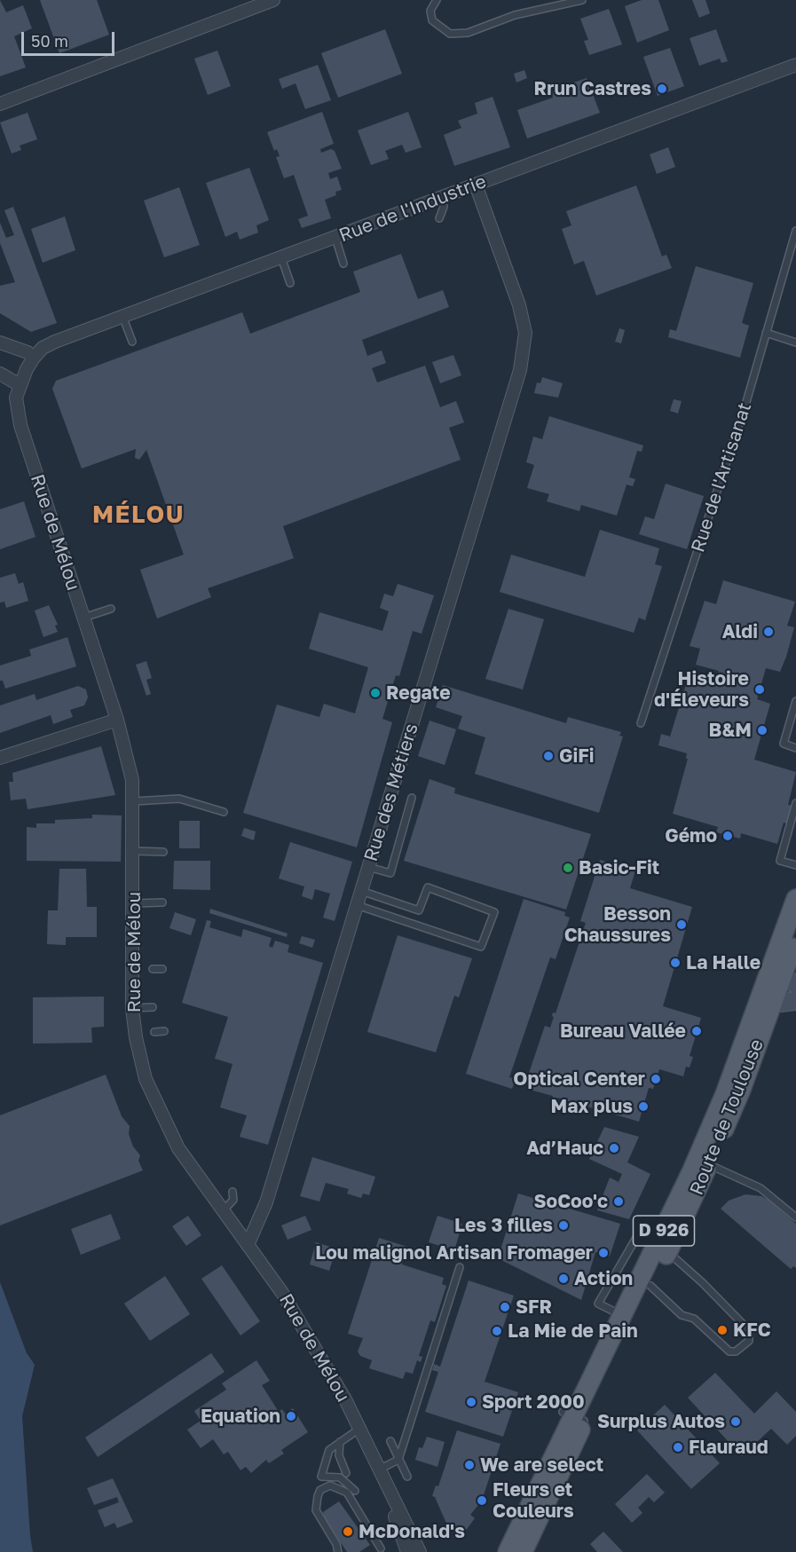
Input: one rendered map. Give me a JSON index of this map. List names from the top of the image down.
{
  "streets": {
    "main road": ["Route de Toulouse", "D 926"],
    "street": ["Rue de l'Industrie", "Rue de Mélou", "Rue des Métiers"],
    "lane": ["Rue de l'Artisanat"]
  },
  "crossings": [
    ["Rue de l'Industrie", "Rue de Mélou"],
    ["Rue de l'Industrie", "Rue des Métiers"],
    ["Rue de Mélou", "Rue des Métiers"],
    ["Route de Toulouse", "D 926"]
  ],
  "districts": ["MÉLOU"],
  "places": [
    "Rrun Castres",
    "Aldi",
    "Histoire d'Éleveurs",
    "Regate",
    "B&M",
    "GiFi",
    "Gémo",
    "Basic-Fit",
    "Besson Chaussures",
    "La Halle",
    "Bureau Vallée",
    "Optical Center",
    "Max plus",
    "Ad’Hauc",
    "SoCoo'c",
    "Les 3 filles",
    "Lou malignol Artisan Fromager",
    "Action",
    "SFR",
    "KFC",
    "La Mie de Pain",
    "Sport 2000",
    "Equation",
    "Surplus Autos",
    "Flauraud",
    "We are select",
    "Fleurs et Couleurs",
    "McDonald's"
  ],
  "scale_bar": "50 m"
}
